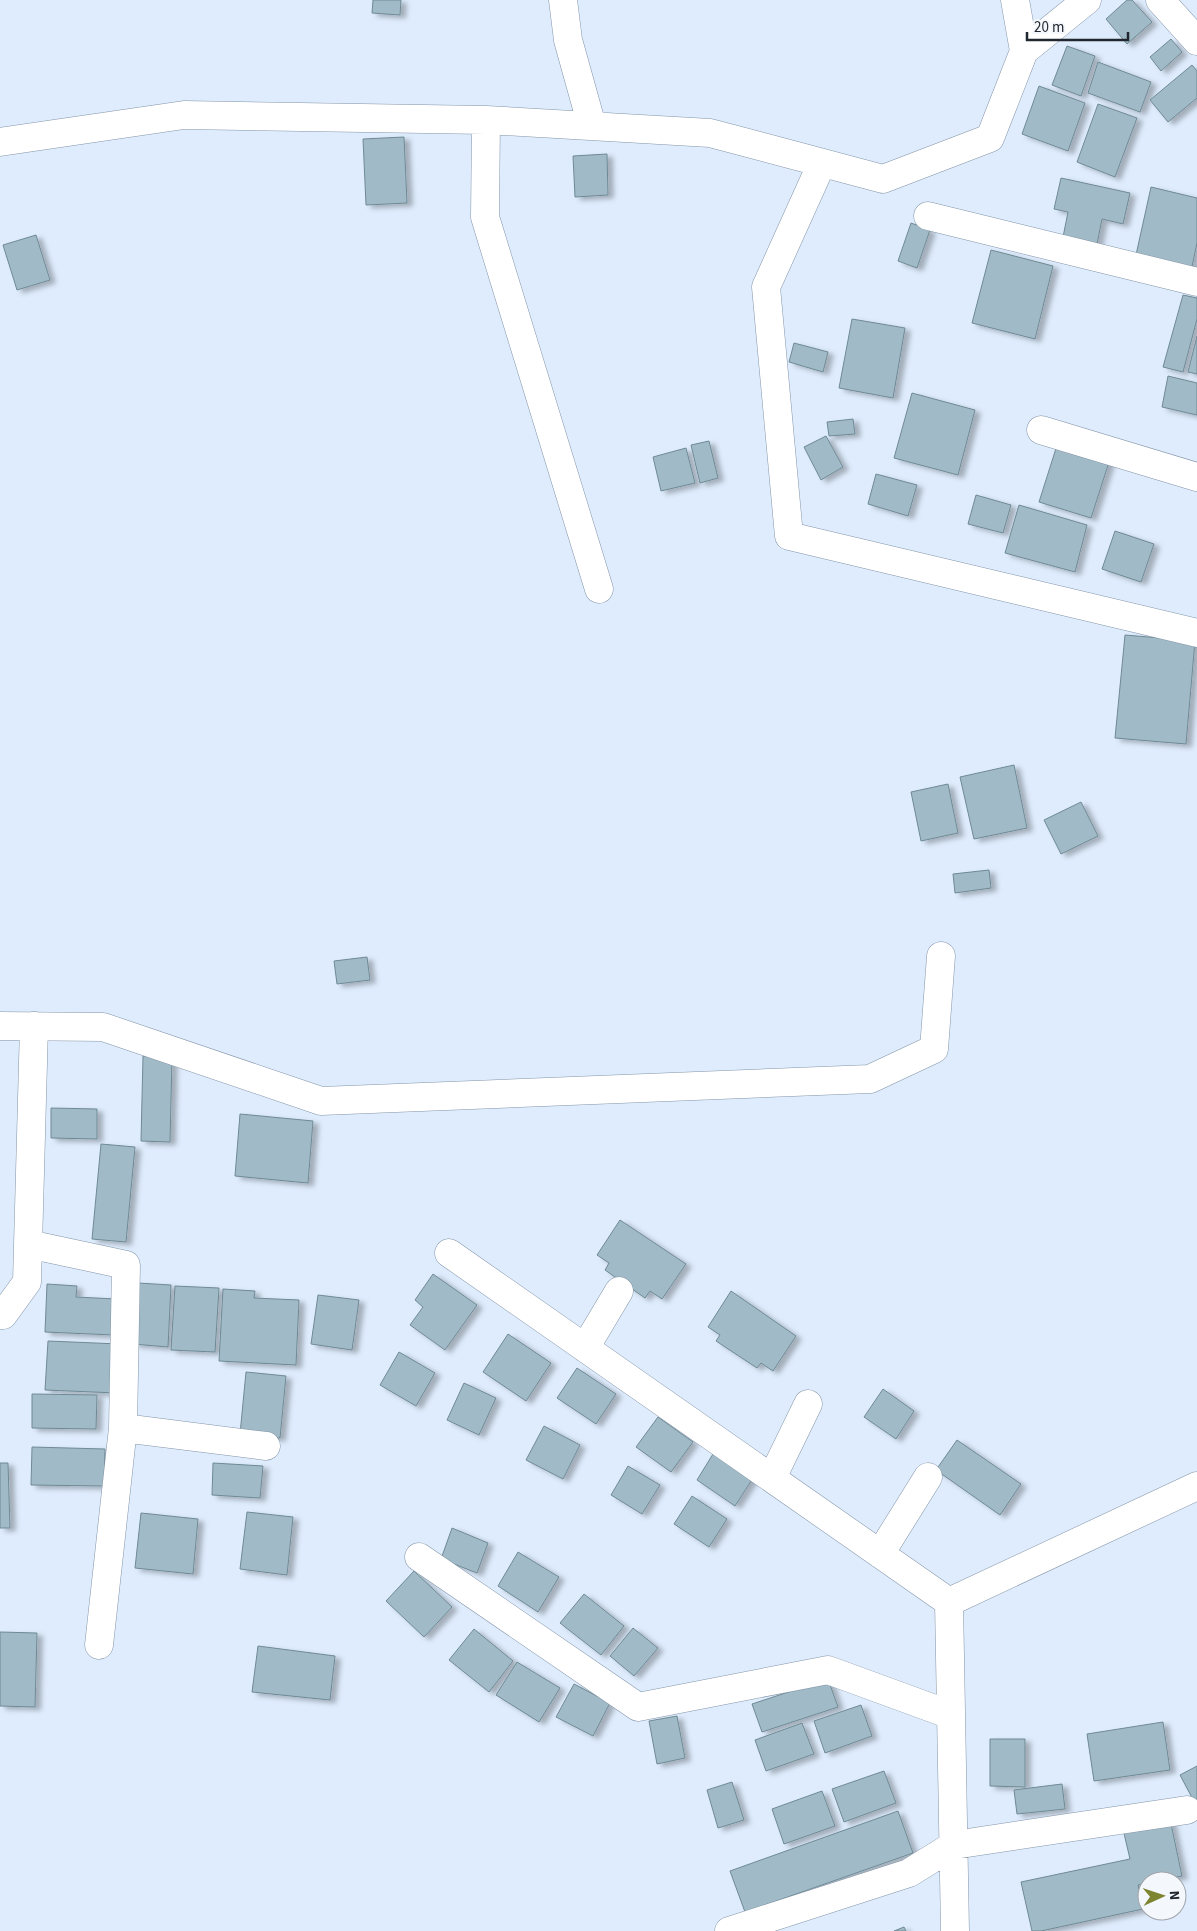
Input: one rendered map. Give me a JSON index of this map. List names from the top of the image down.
{
  "scale_bar": "20 m",
  "north": "right"
}
